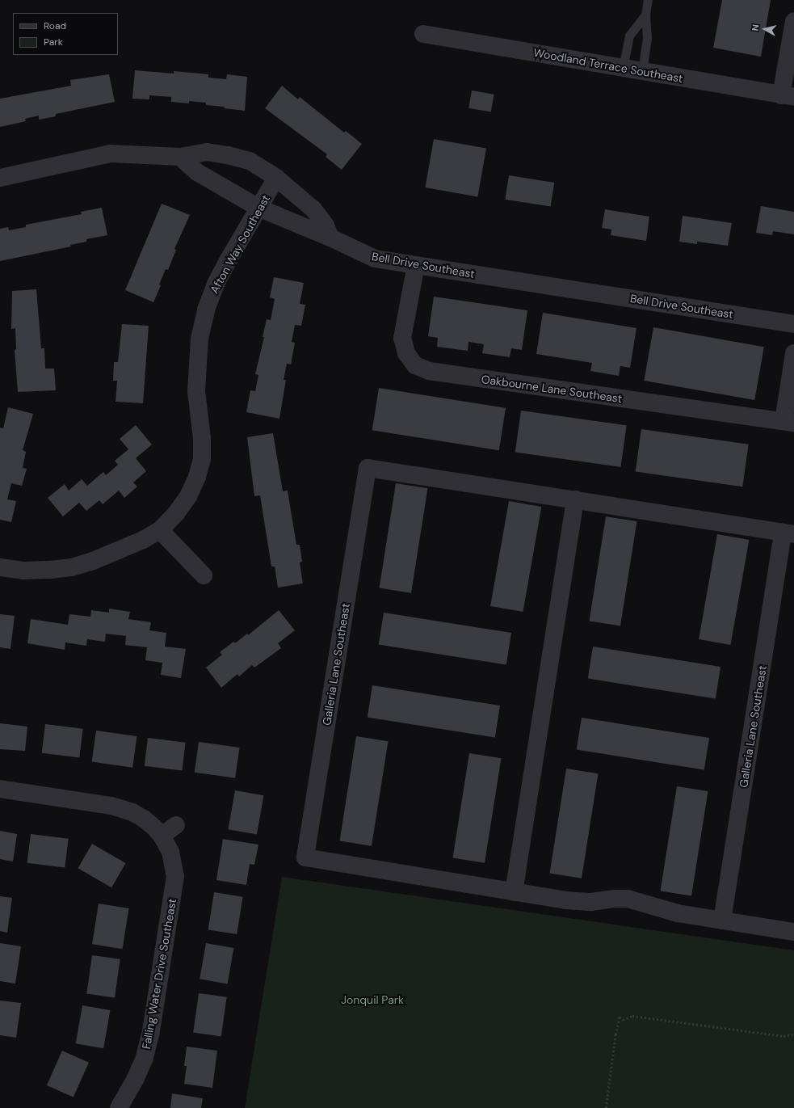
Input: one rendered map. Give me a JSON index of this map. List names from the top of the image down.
{
  "streets": {
    "street": [
      "Woodland Terrace Southeast",
      "Afton Way Southeast",
      "Bell Drive Southeast",
      "Oakbourne Lane Southeast",
      "Galleria Lane Southeast",
      "Falling Water Drive Southeast"
    ]
  },
  "crossings": [
    ["Afton Way Southeast", "Bell Drive Southeast"],
    ["Bell Drive Southeast", "Oakbourne Lane Southeast"]
  ],
  "parks": ["Jonquil Park"],
  "legend": ["Road", "Park"],
  "north": "left"
}
